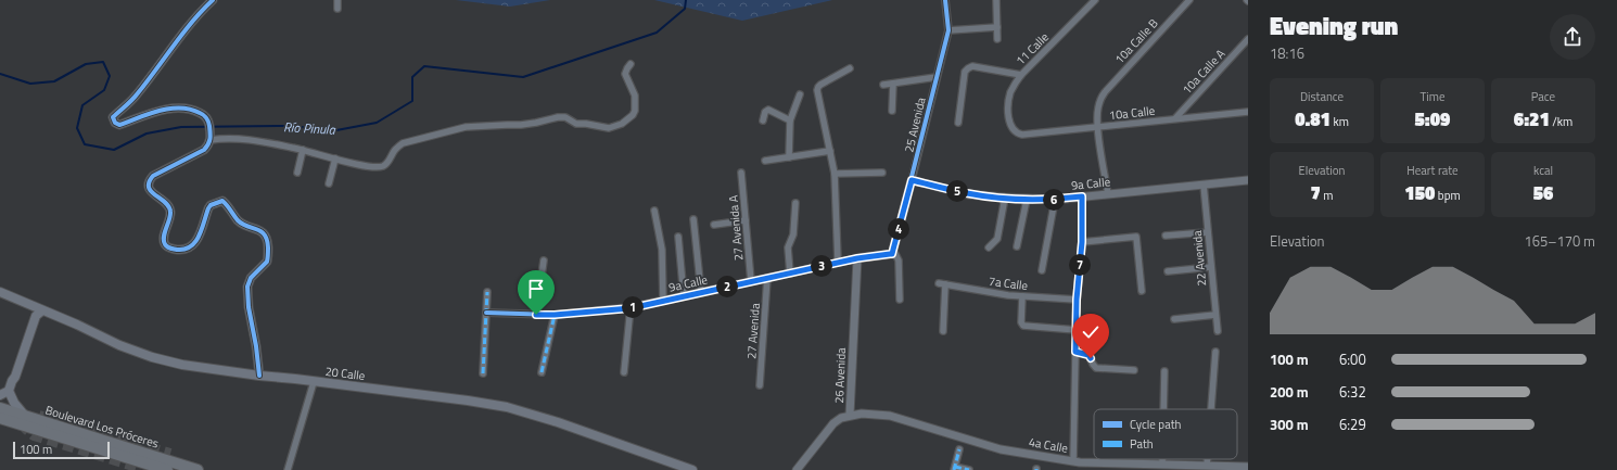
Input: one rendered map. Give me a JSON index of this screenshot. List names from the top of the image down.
{
  "streets": {
    "highway": ["Boulevard Los Próceres"],
    "main road": ["20 Calle"],
    "street": [
      "10a Calle B",
      "11 Calle",
      "10a Calle A",
      "10a Calle",
      "25 Avenida",
      "9a Calle",
      "27 Avenida A",
      "22 Avenida",
      "7a Calle",
      "27 Avenida",
      "26 Avenida",
      "4a Calle"
    ]
  },
  "crossings": [
    ["10a Calle B", "10a Calle"],
    ["11 Calle", "10a Calle"],
    ["10a Calle A", "10a Calle"],
    ["25 Avenida", "9a Calle"],
    ["9a Calle", "27 Avenida A"],
    ["9a Calle", "22 Avenida"],
    ["9a Calle", "27 Avenida"],
    ["9a Calle", "26 Avenida"],
    ["26 Avenida", "4a Calle"]
  ],
  "water": ["Río Pinula"],
  "legend": ["Cycle path", "Path"],
  "scale_bar": "100 m",
  "page": {
    "heading": ["Evening run", "18:16"],
    "stats": [
      ["Distance", "0.81 km"],
      ["Time", "5:09"],
      ["Pace", "6:21 /km"],
      ["Elevation", "7 m"],
      ["Heart rate", "150 bpm"],
      ["kcal", "56"]
    ],
    "pins": [
      "5",
      "6",
      "4",
      "7",
      "3",
      "2",
      "1"
    ],
    "chart": ["Elevation", "165–170 m"],
    "list": [
      {
        "name": "100 m",
        "note": "6:00"
      },
      {
        "name": "200 m",
        "note": "6:32"
      },
      {
        "name": "300 m",
        "note": "6:29"
      }
    ],
    "scale": "100 m"
  }
}
